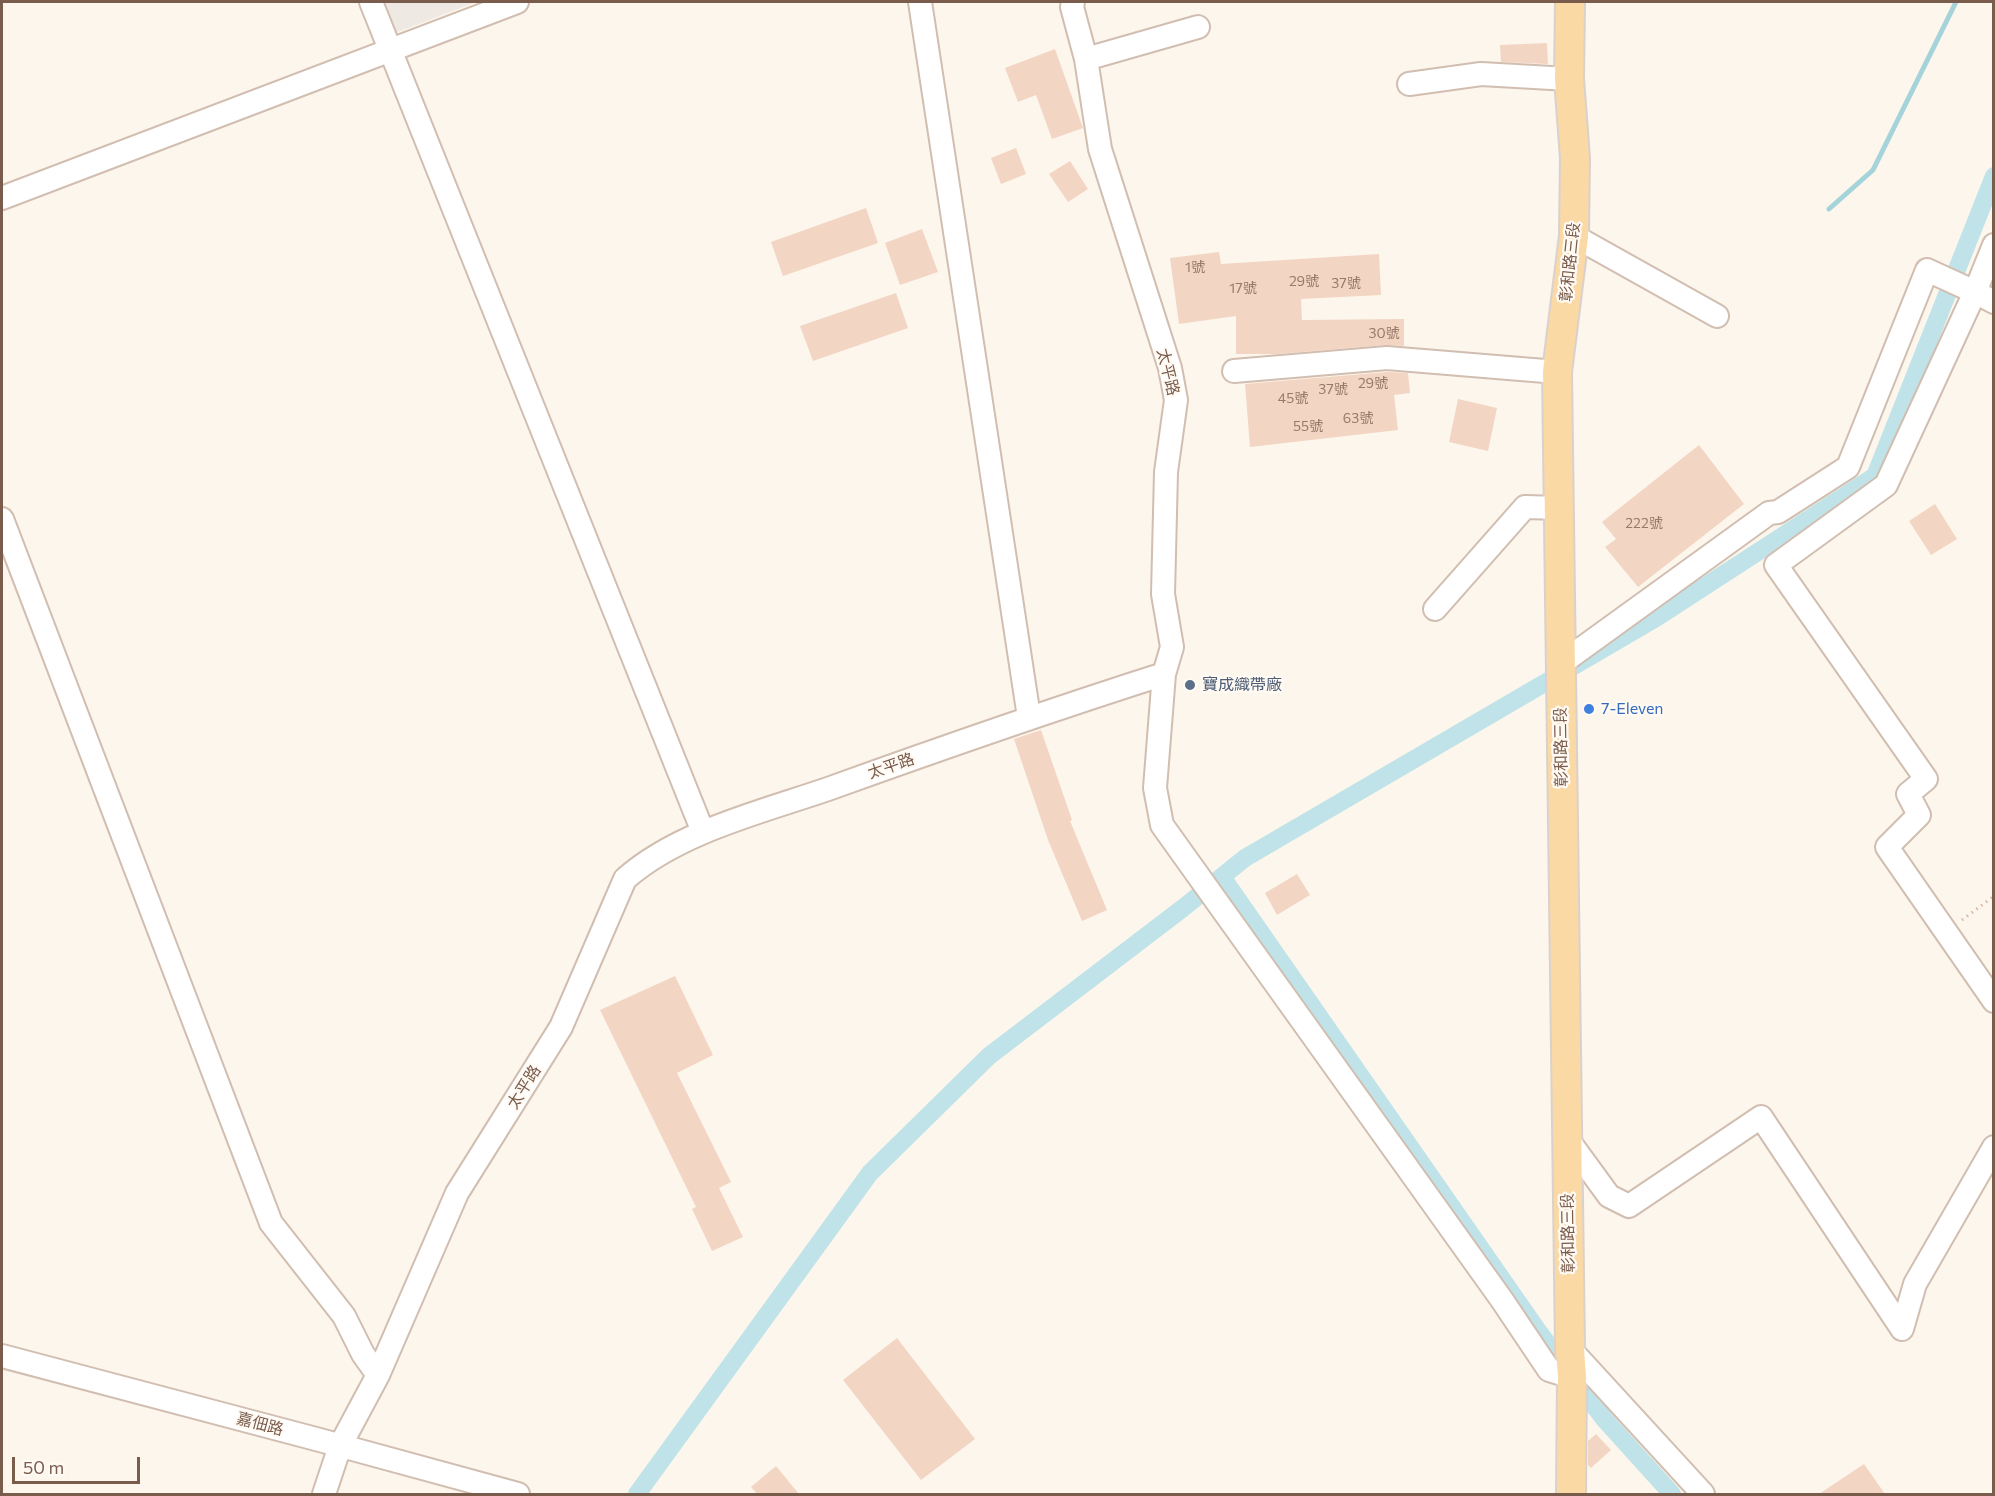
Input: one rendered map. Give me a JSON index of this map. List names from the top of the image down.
{
  "streets": {
    "main road": ["彰和路三段"],
    "street": ["太平路", "嘉佃路"]
  },
  "crossings": [
    ["太平路", "嘉佃路"]
  ],
  "places": ["寶成織帶廠", "7-Eleven"],
  "house_numbers": [
    "1號",
    "29號",
    "37號",
    "17號",
    "30號",
    "29號",
    "37號",
    "45號",
    "63號",
    "55號",
    "222號"
  ],
  "scale_bar": "50 m"
}
